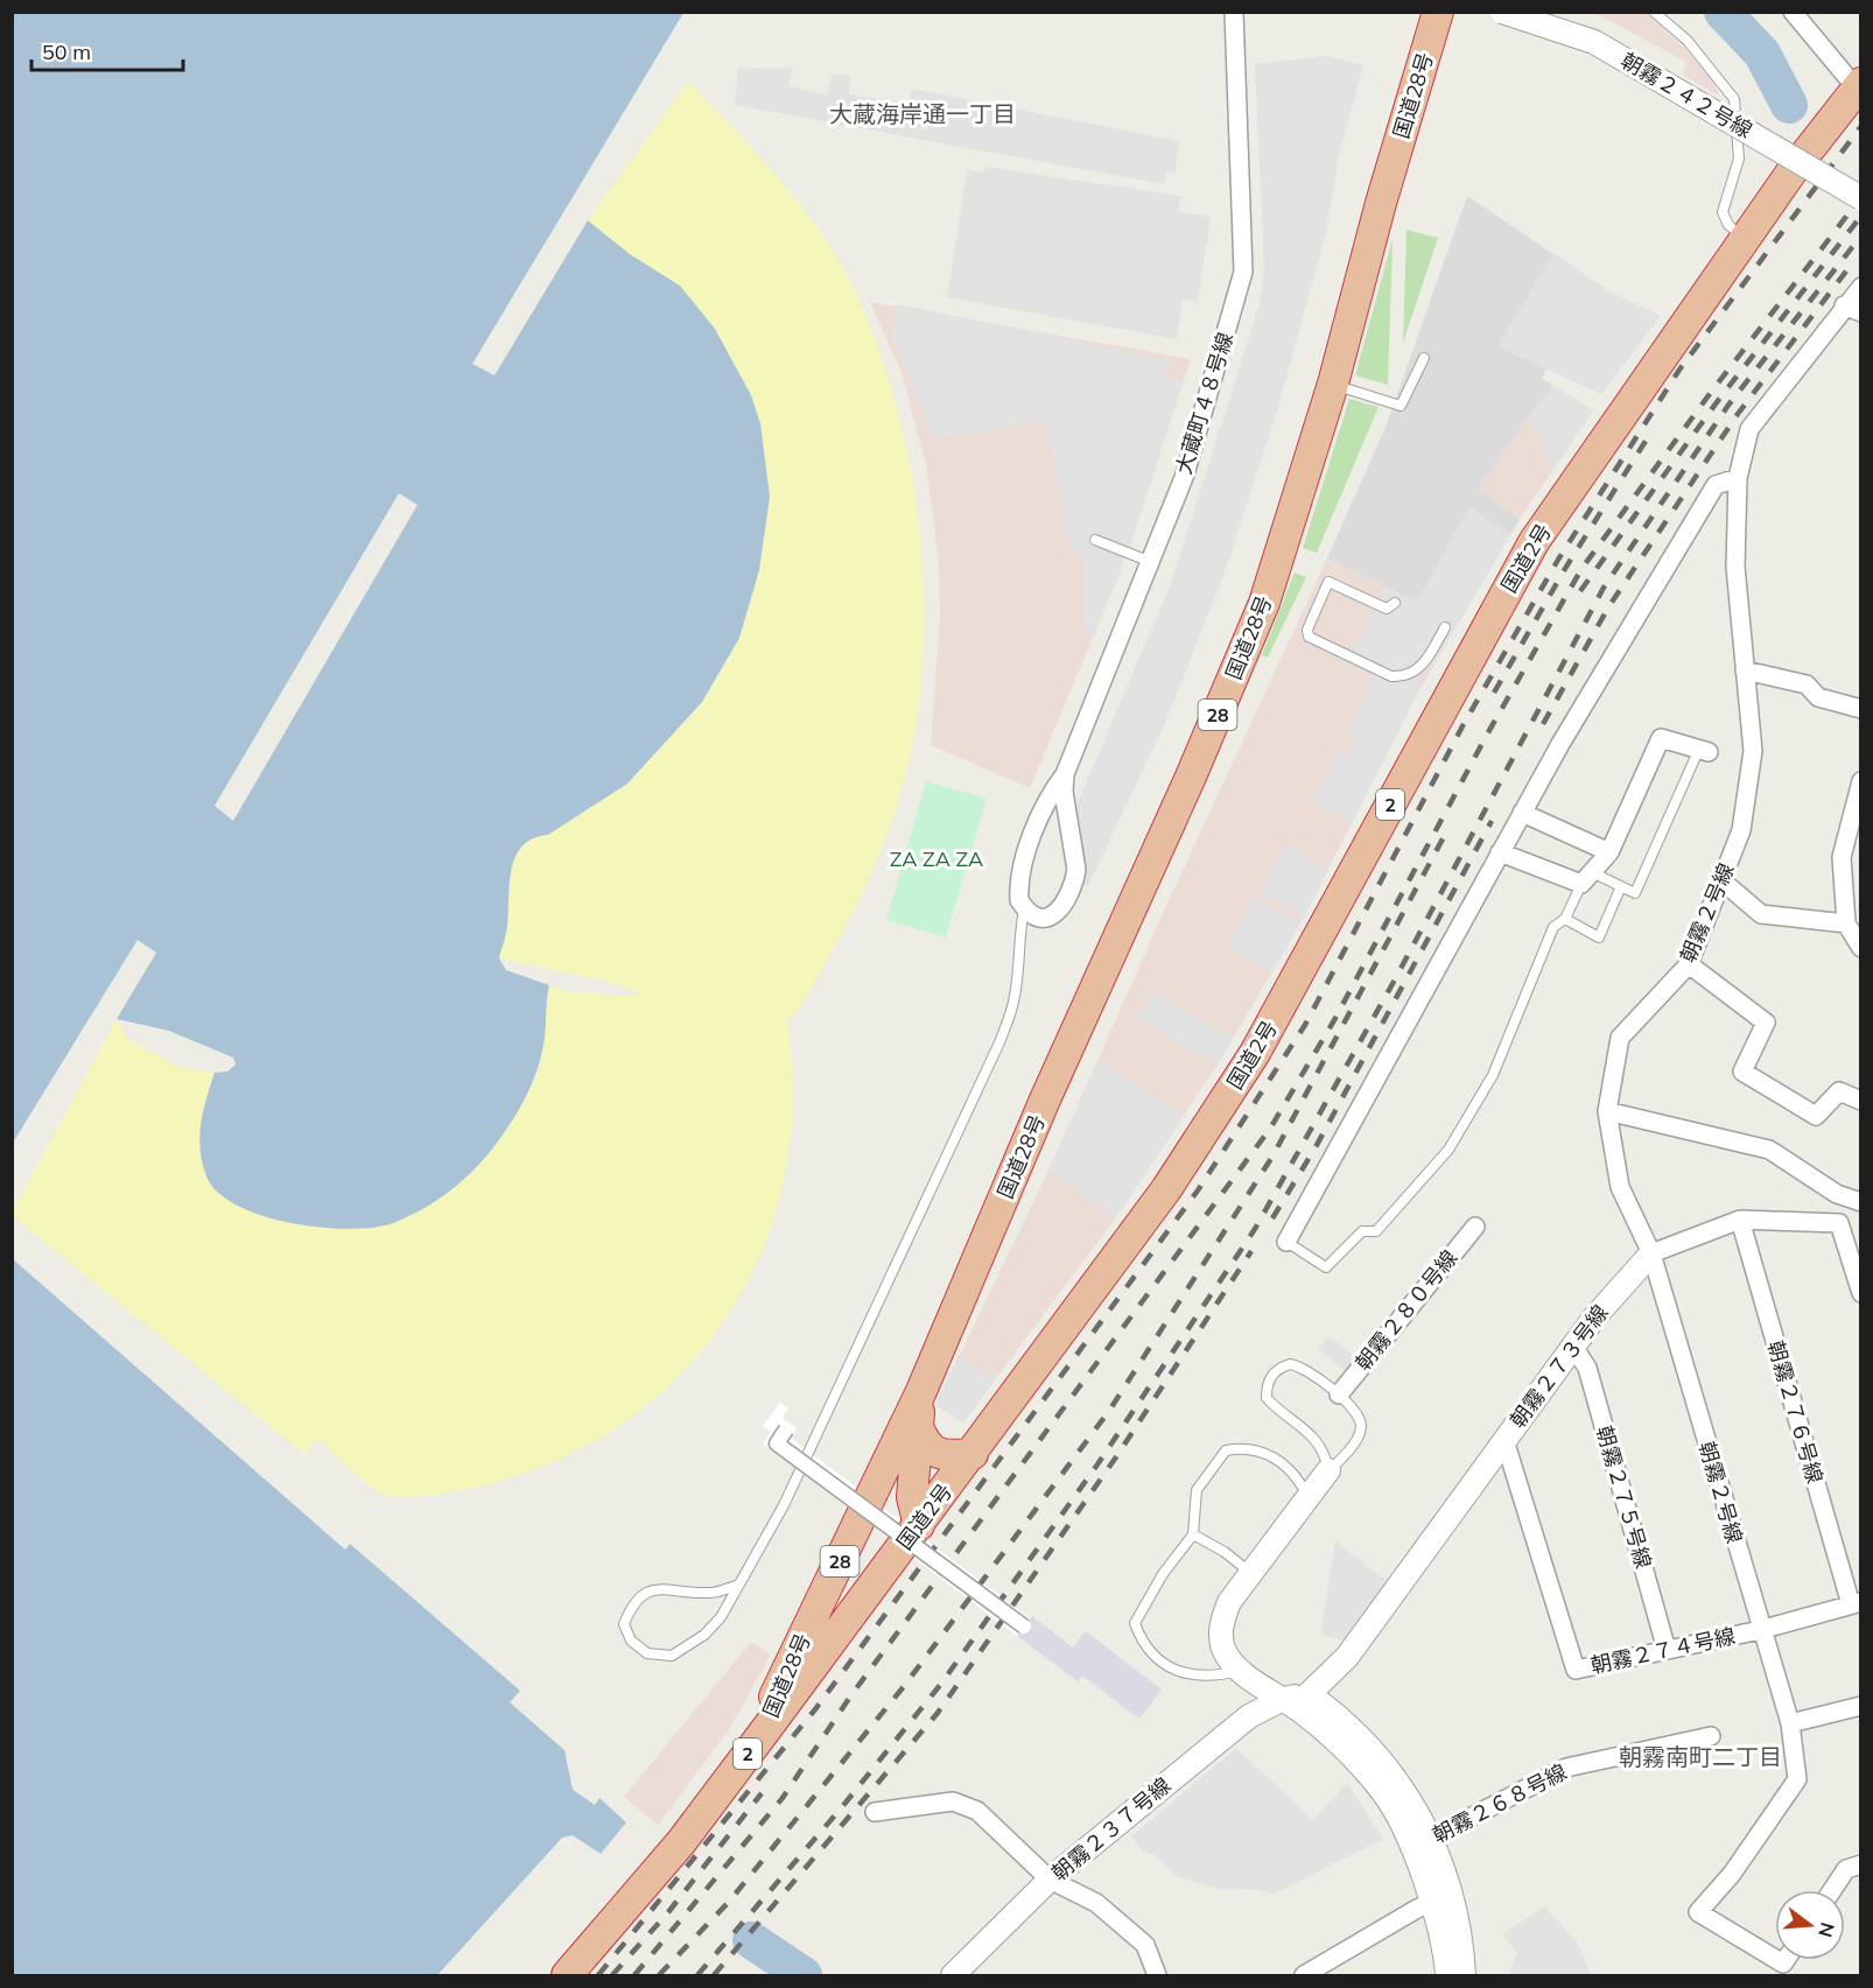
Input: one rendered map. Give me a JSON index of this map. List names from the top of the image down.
{
  "streets": {
    "highway": [
      "国道28号",
      "国道2号",
      "28",
      "2"
    ],
    "street": [
      "朝霧２４２号線",
      "大蔵町４８号線",
      "朝霧２号線",
      "朝霧２８０号線",
      "朝霧２７３号線",
      "朝霧２７６号線",
      "朝霧２７５号線",
      "朝霧２７４号線",
      "朝霧２６８号線",
      "朝霧２３７号線"
    ]
  },
  "crossings": [
    ["国道28号", "国道2号"],
    ["朝霧２号線", "朝霧２７３号線"],
    ["朝霧２号線", "朝霧２７４号線"],
    ["朝霧２７３号線", "朝霧２７６号線"],
    ["朝霧２７３号線", "朝霧２７５号線"],
    ["朝霧２７３号線", "朝霧２７４号線"],
    ["朝霧２７３号線", "朝霧２３７号線"],
    ["朝霧２７６号線", "朝霧２７４号線"],
    ["朝霧２７５号線", "朝霧２７４号線"]
  ],
  "districts": ["大蔵海岸通一丁目", "朝霧南町二丁目"],
  "parks": ["ZA ZA ZA"],
  "scale_bar": "50 m",
  "north": "right"
}
